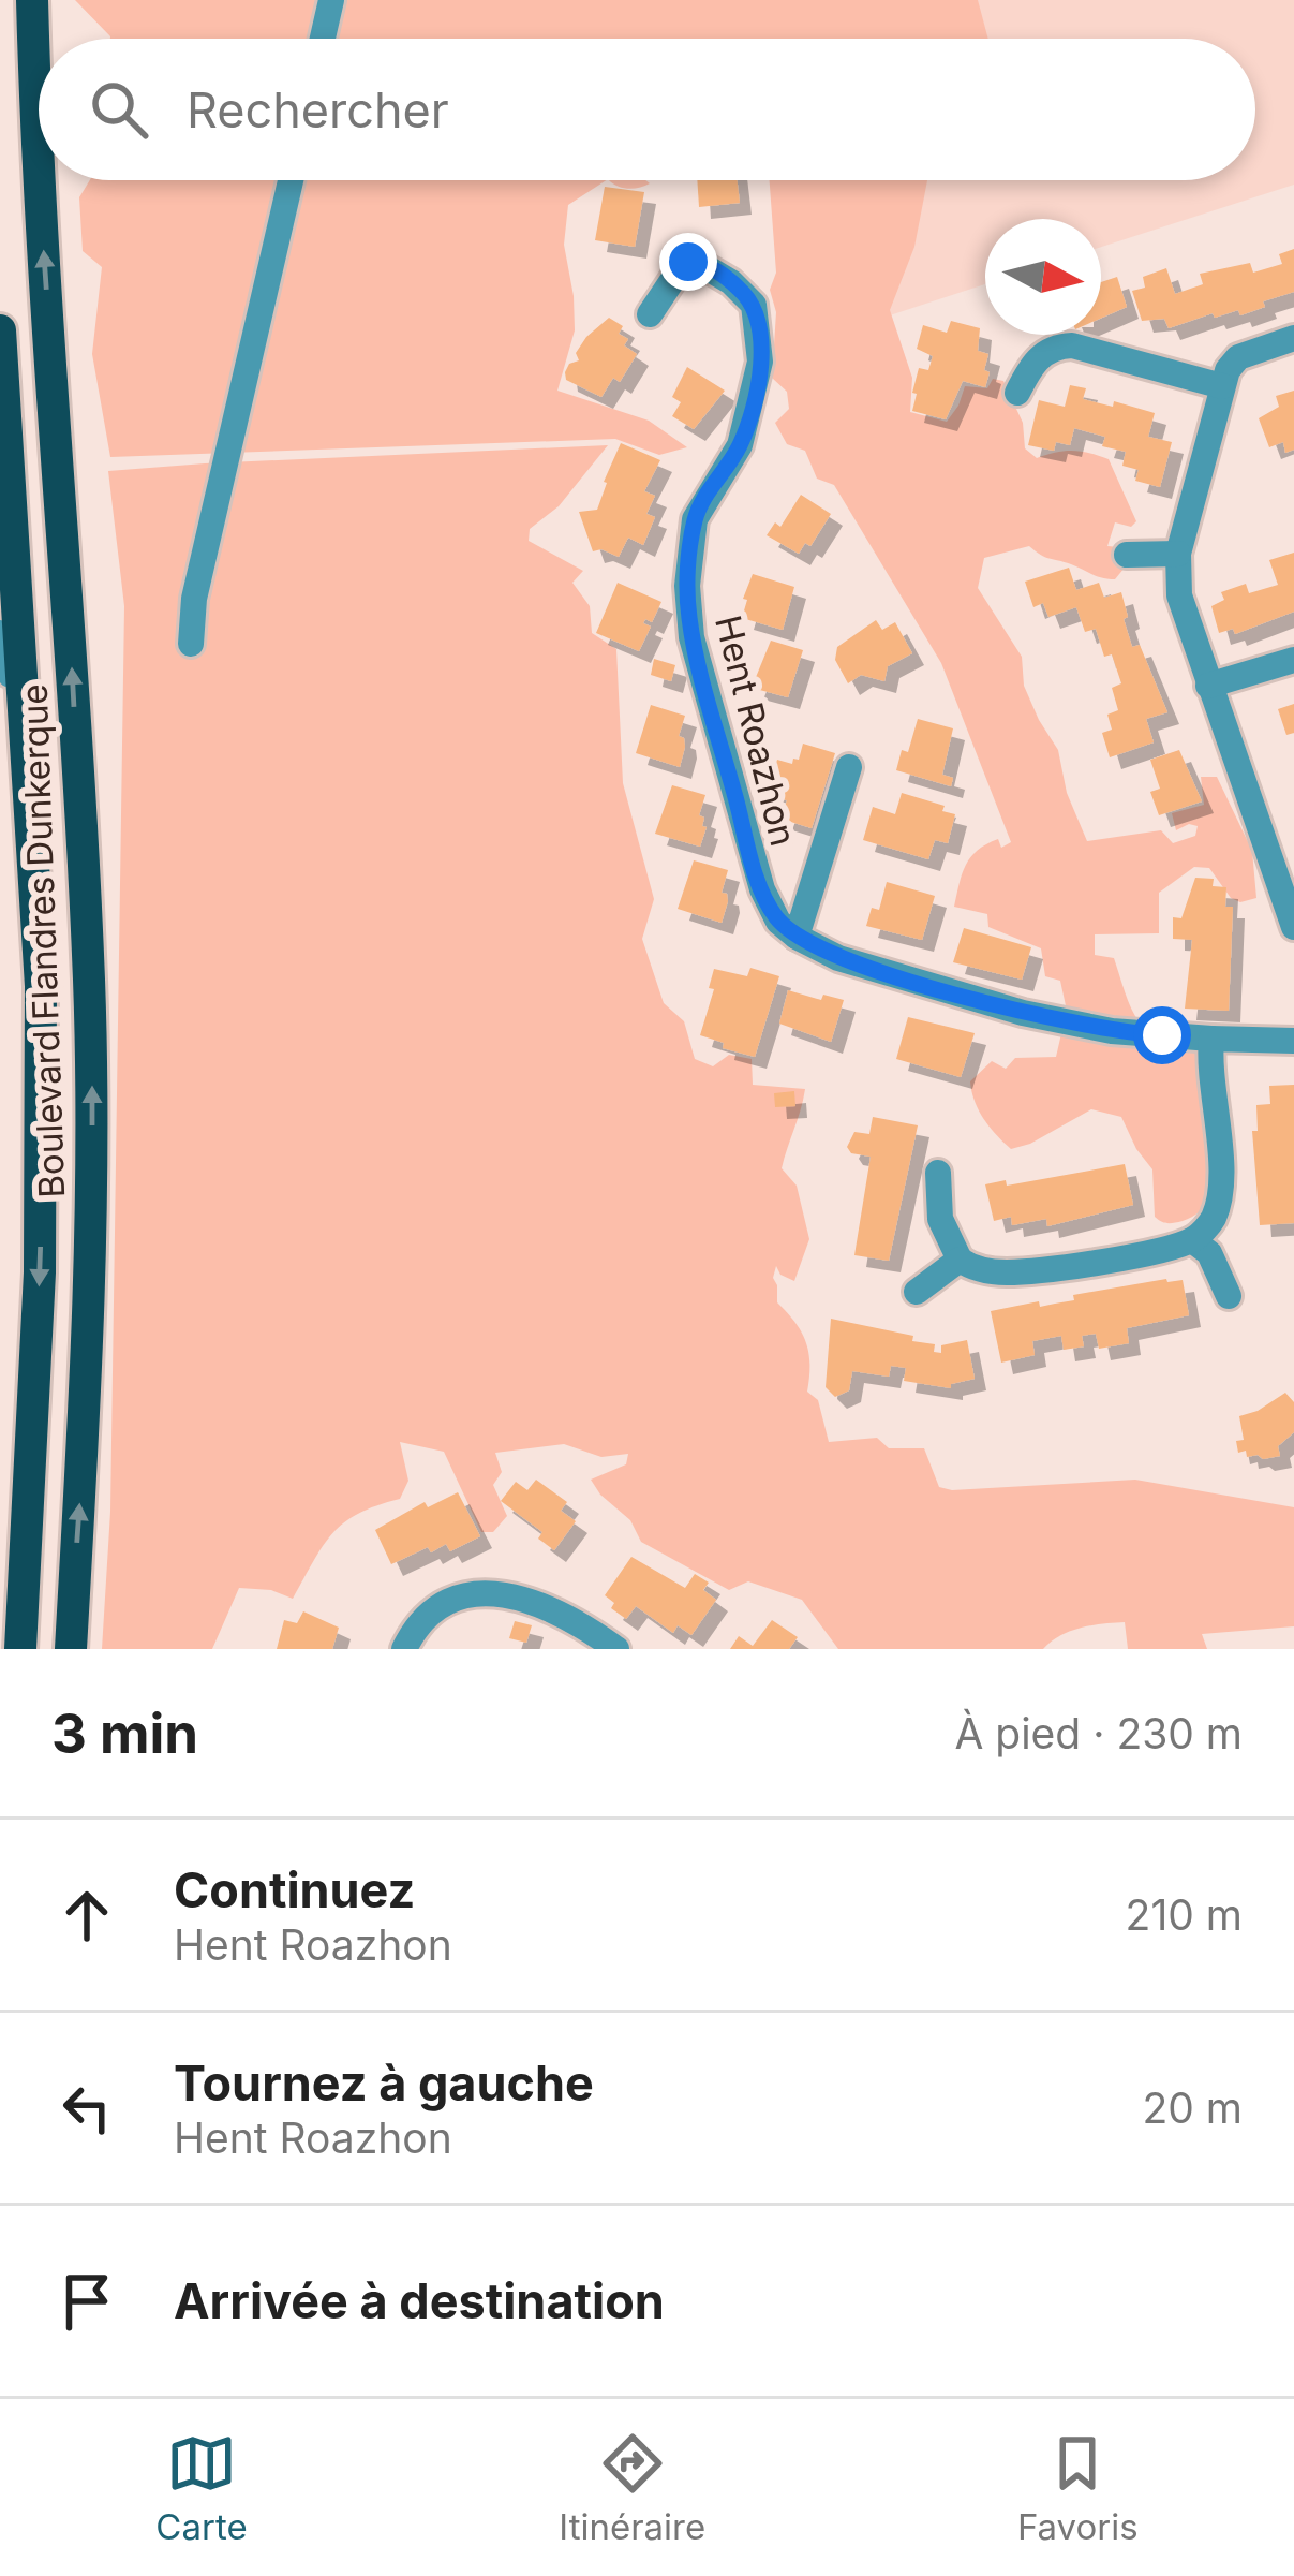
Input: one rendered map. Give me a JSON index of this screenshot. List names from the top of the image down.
{
  "streets": {
    "main road": ["Boulevard Flandres Dunkerque"],
    "street": ["Hent Roazhon"]
  },
  "north": "right",
  "page": {
    "search": "Rechercher",
    "heading": ["3 min", "À pied · 230 m"],
    "list": [
      ["Continuez", "Hent Roazhon", "210 m"],
      ["Tournez à gauche", "Hent Roazhon", "20 m"],
      "Arrivée à destination"
    ],
    "nav": ["Carte", "Itinéraire", "Favoris"]
  }
}
